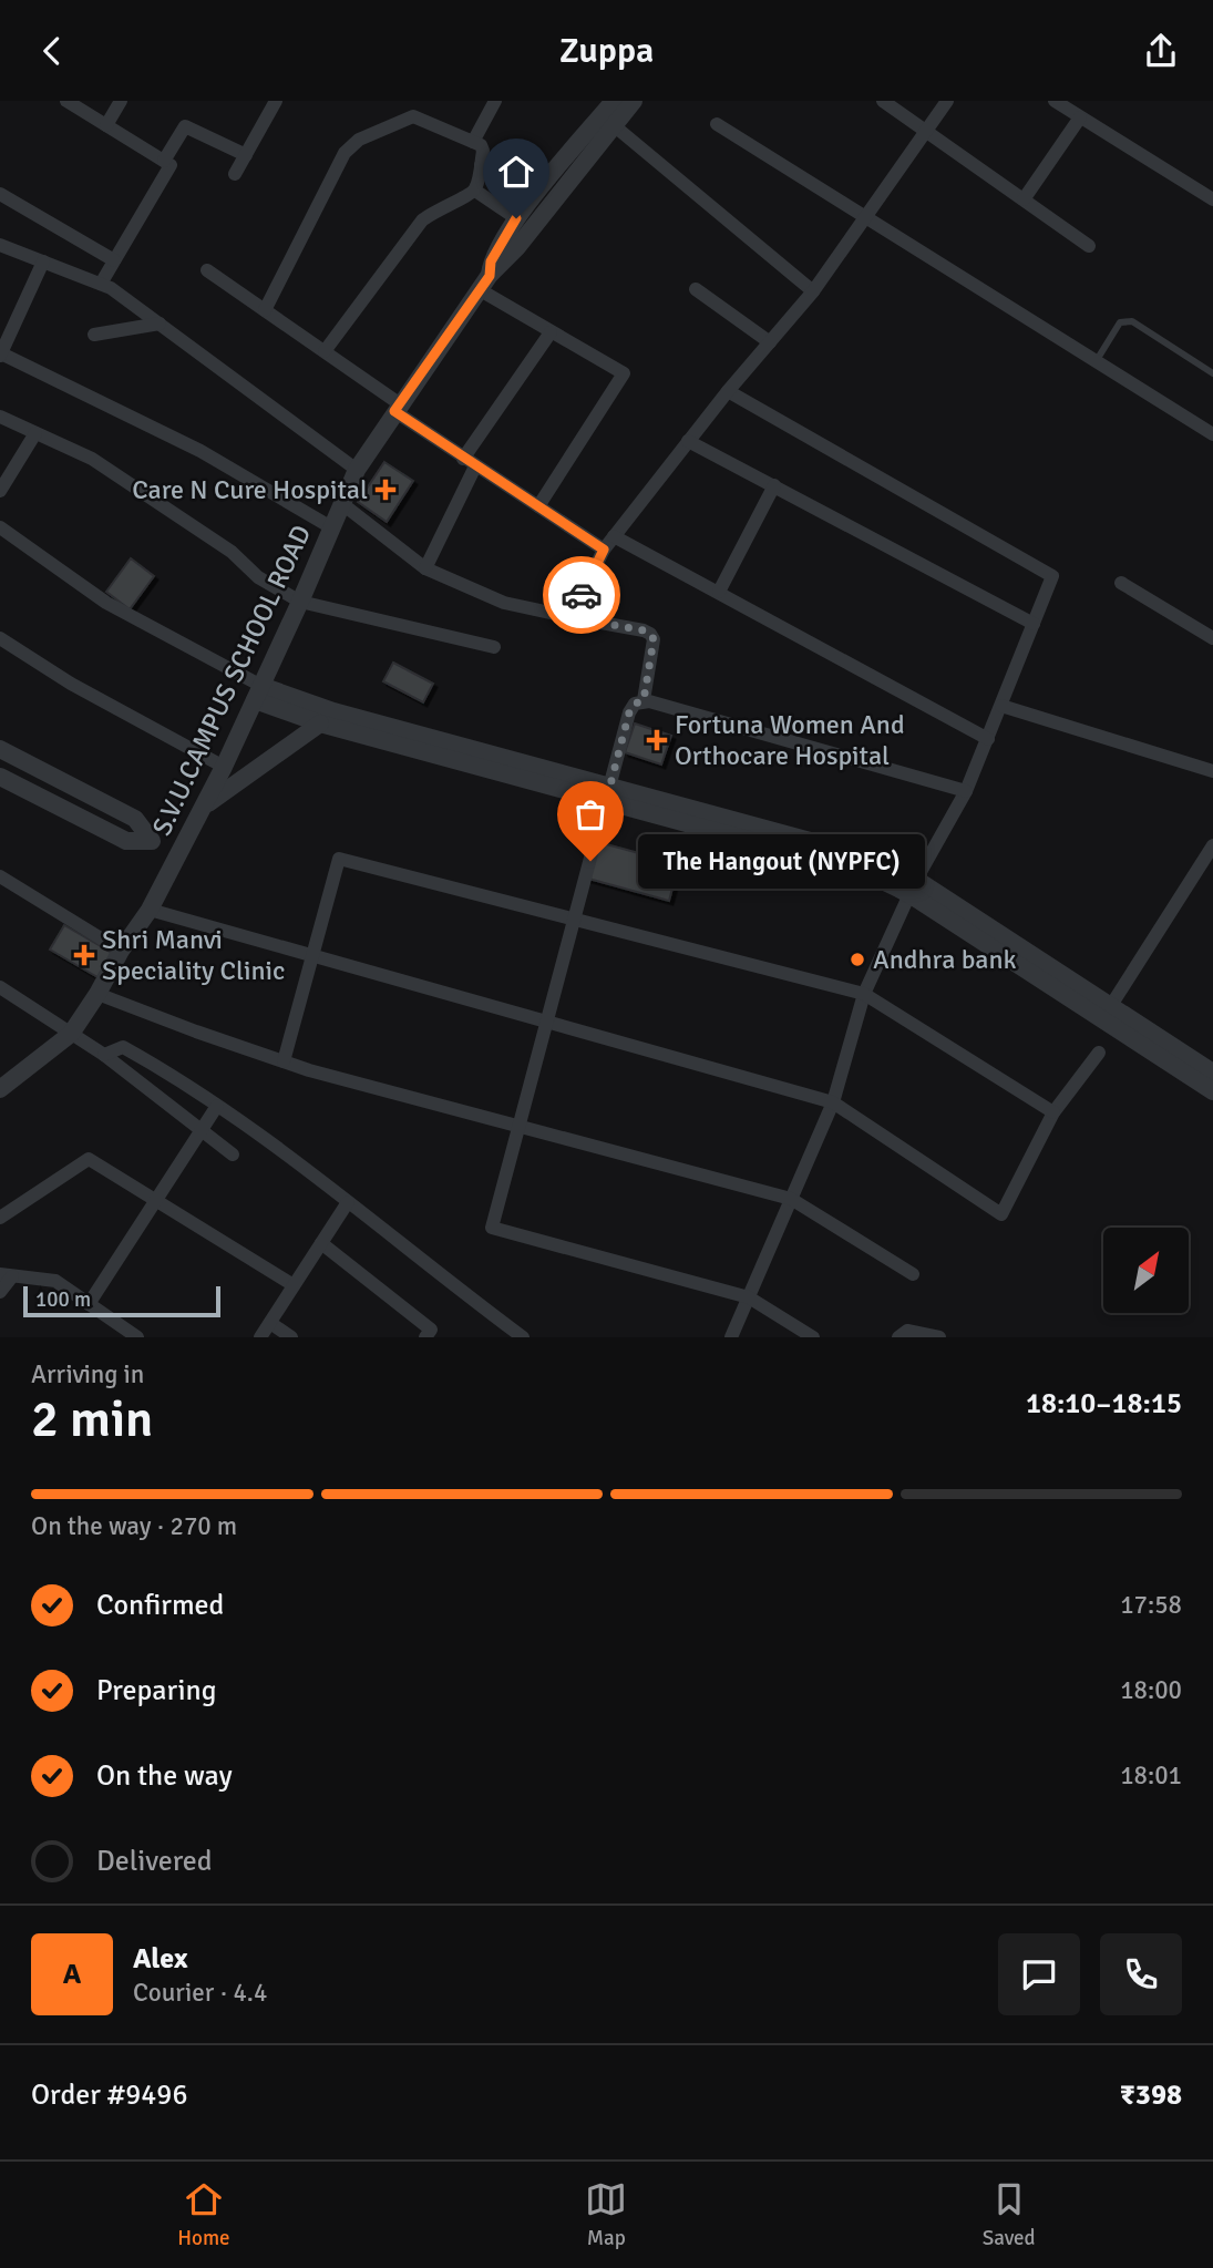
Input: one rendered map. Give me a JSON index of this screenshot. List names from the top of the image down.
{
  "streets": {
    "street": ["S.V.U.CAMPUS SCHOOL ROAD"]
  },
  "places": {
    "health": ["Care N Cure Hospital", "Fortuna Women And Orthocare Hospital", "Shri Manvi Speciality Clinic"],
    "other": ["The Hangout (NYPFC)", "Andhra bank"]
  },
  "scale_bar": "100 m",
  "north": "top right",
  "page": {
    "header": "Zuppa",
    "bubble": "The Hangout (NYPFC)",
    "scale": "100 m",
    "heading": ["2 min", "Arriving in", "18:10–18:15"],
    "panel": [
      "Alex",
      "Courier · 4.4",
      "Order #9496",
      "₹398"
    ],
    "bar": "On the way · 270 m",
    "list": [
      ["Confirmed", "17:58"],
      ["Preparing", "18:00"],
      ["On the way", "18:01"],
      "Delivered"
    ],
    "round": "A",
    "tabs": ["Home", "Map", "Saved"]
  }
}
